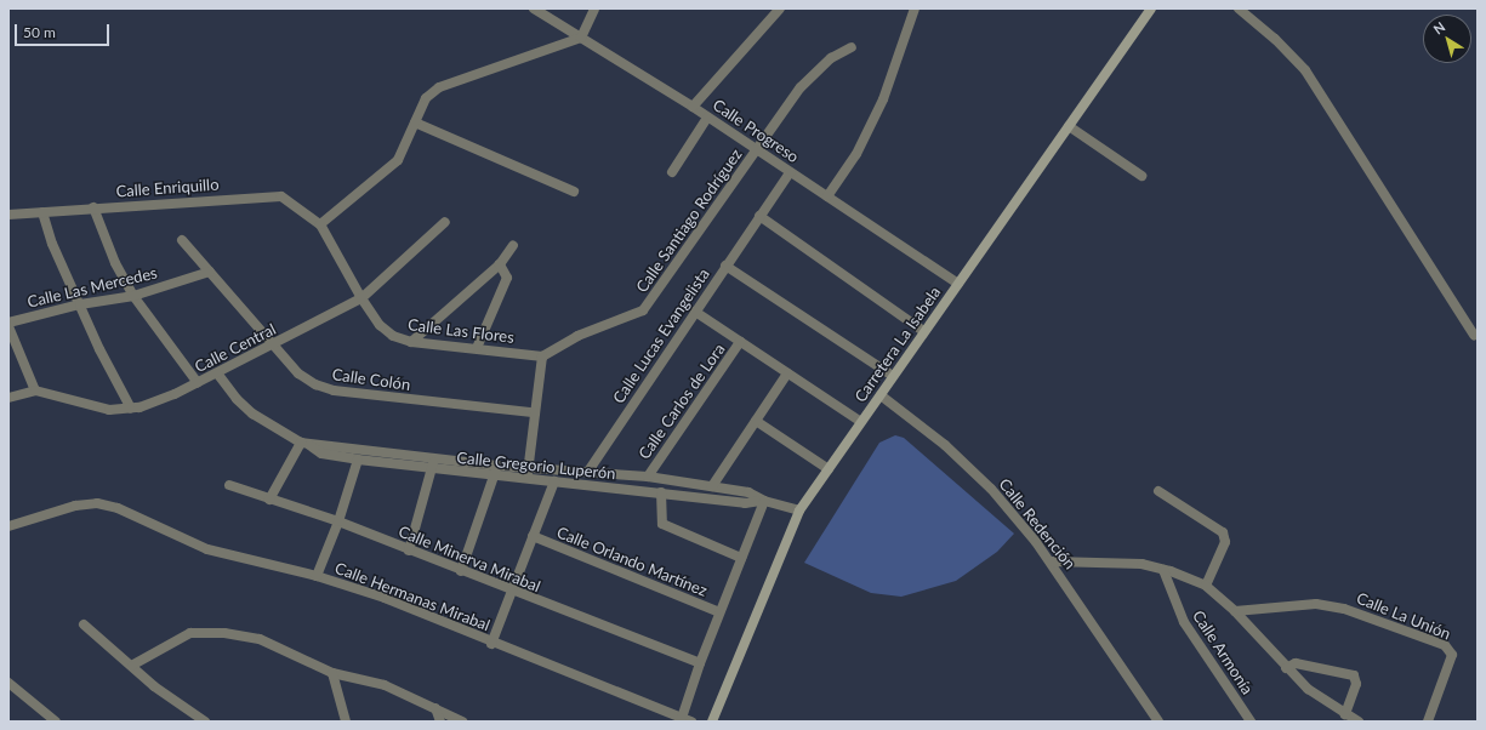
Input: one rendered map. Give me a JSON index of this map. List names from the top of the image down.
{
  "streets": {
    "main road": ["Carretera La Isabela"],
    "street": [
      "Calle Progreso",
      "Calle Enriquillo",
      "Calle Santiago Rodríguez",
      "Calle Las Mercedes",
      "Calle Las Flores",
      "Calle Lucas Evangelista",
      "Calle Central",
      "Calle Colón",
      "Calle Carlos de Lora",
      "Calle Gregorio Luperón",
      "Calle Redención",
      "Calle Minerva Mirabal",
      "Calle Orlando Martínez",
      "Calle Hermanas Mirabal",
      "Calle La Unión",
      "Calle Armonía"
    ]
  },
  "crossings": [
    ["Calle Progreso", "Calle Santiago Rodríguez"],
    ["Calle Progreso", "Calle Lucas Evangelista"],
    ["Calle Progreso", "Carretera La Isabela"],
    ["Calle Enriquillo", "Calle Las Flores"],
    ["Calle Santiago Rodríguez", "Calle Las Flores"],
    ["Calle Las Mercedes", "Calle Colón"],
    ["Calle Las Flores", "Calle Central"],
    ["Calle Lucas Evangelista", "Calle Gregorio Luperón"],
    ["Carretera La Isabela", "Calle Gregorio Luperón"],
    ["Carretera La Isabela", "Calle Redención"],
    ["Calle Central", "Calle Colón"],
    ["Calle Central", "Calle Gregorio Luperón"],
    ["Calle Carlos de Lora", "Calle Gregorio Luperón"]
  ],
  "scale_bar": "50 m",
  "north": "top left"
}
